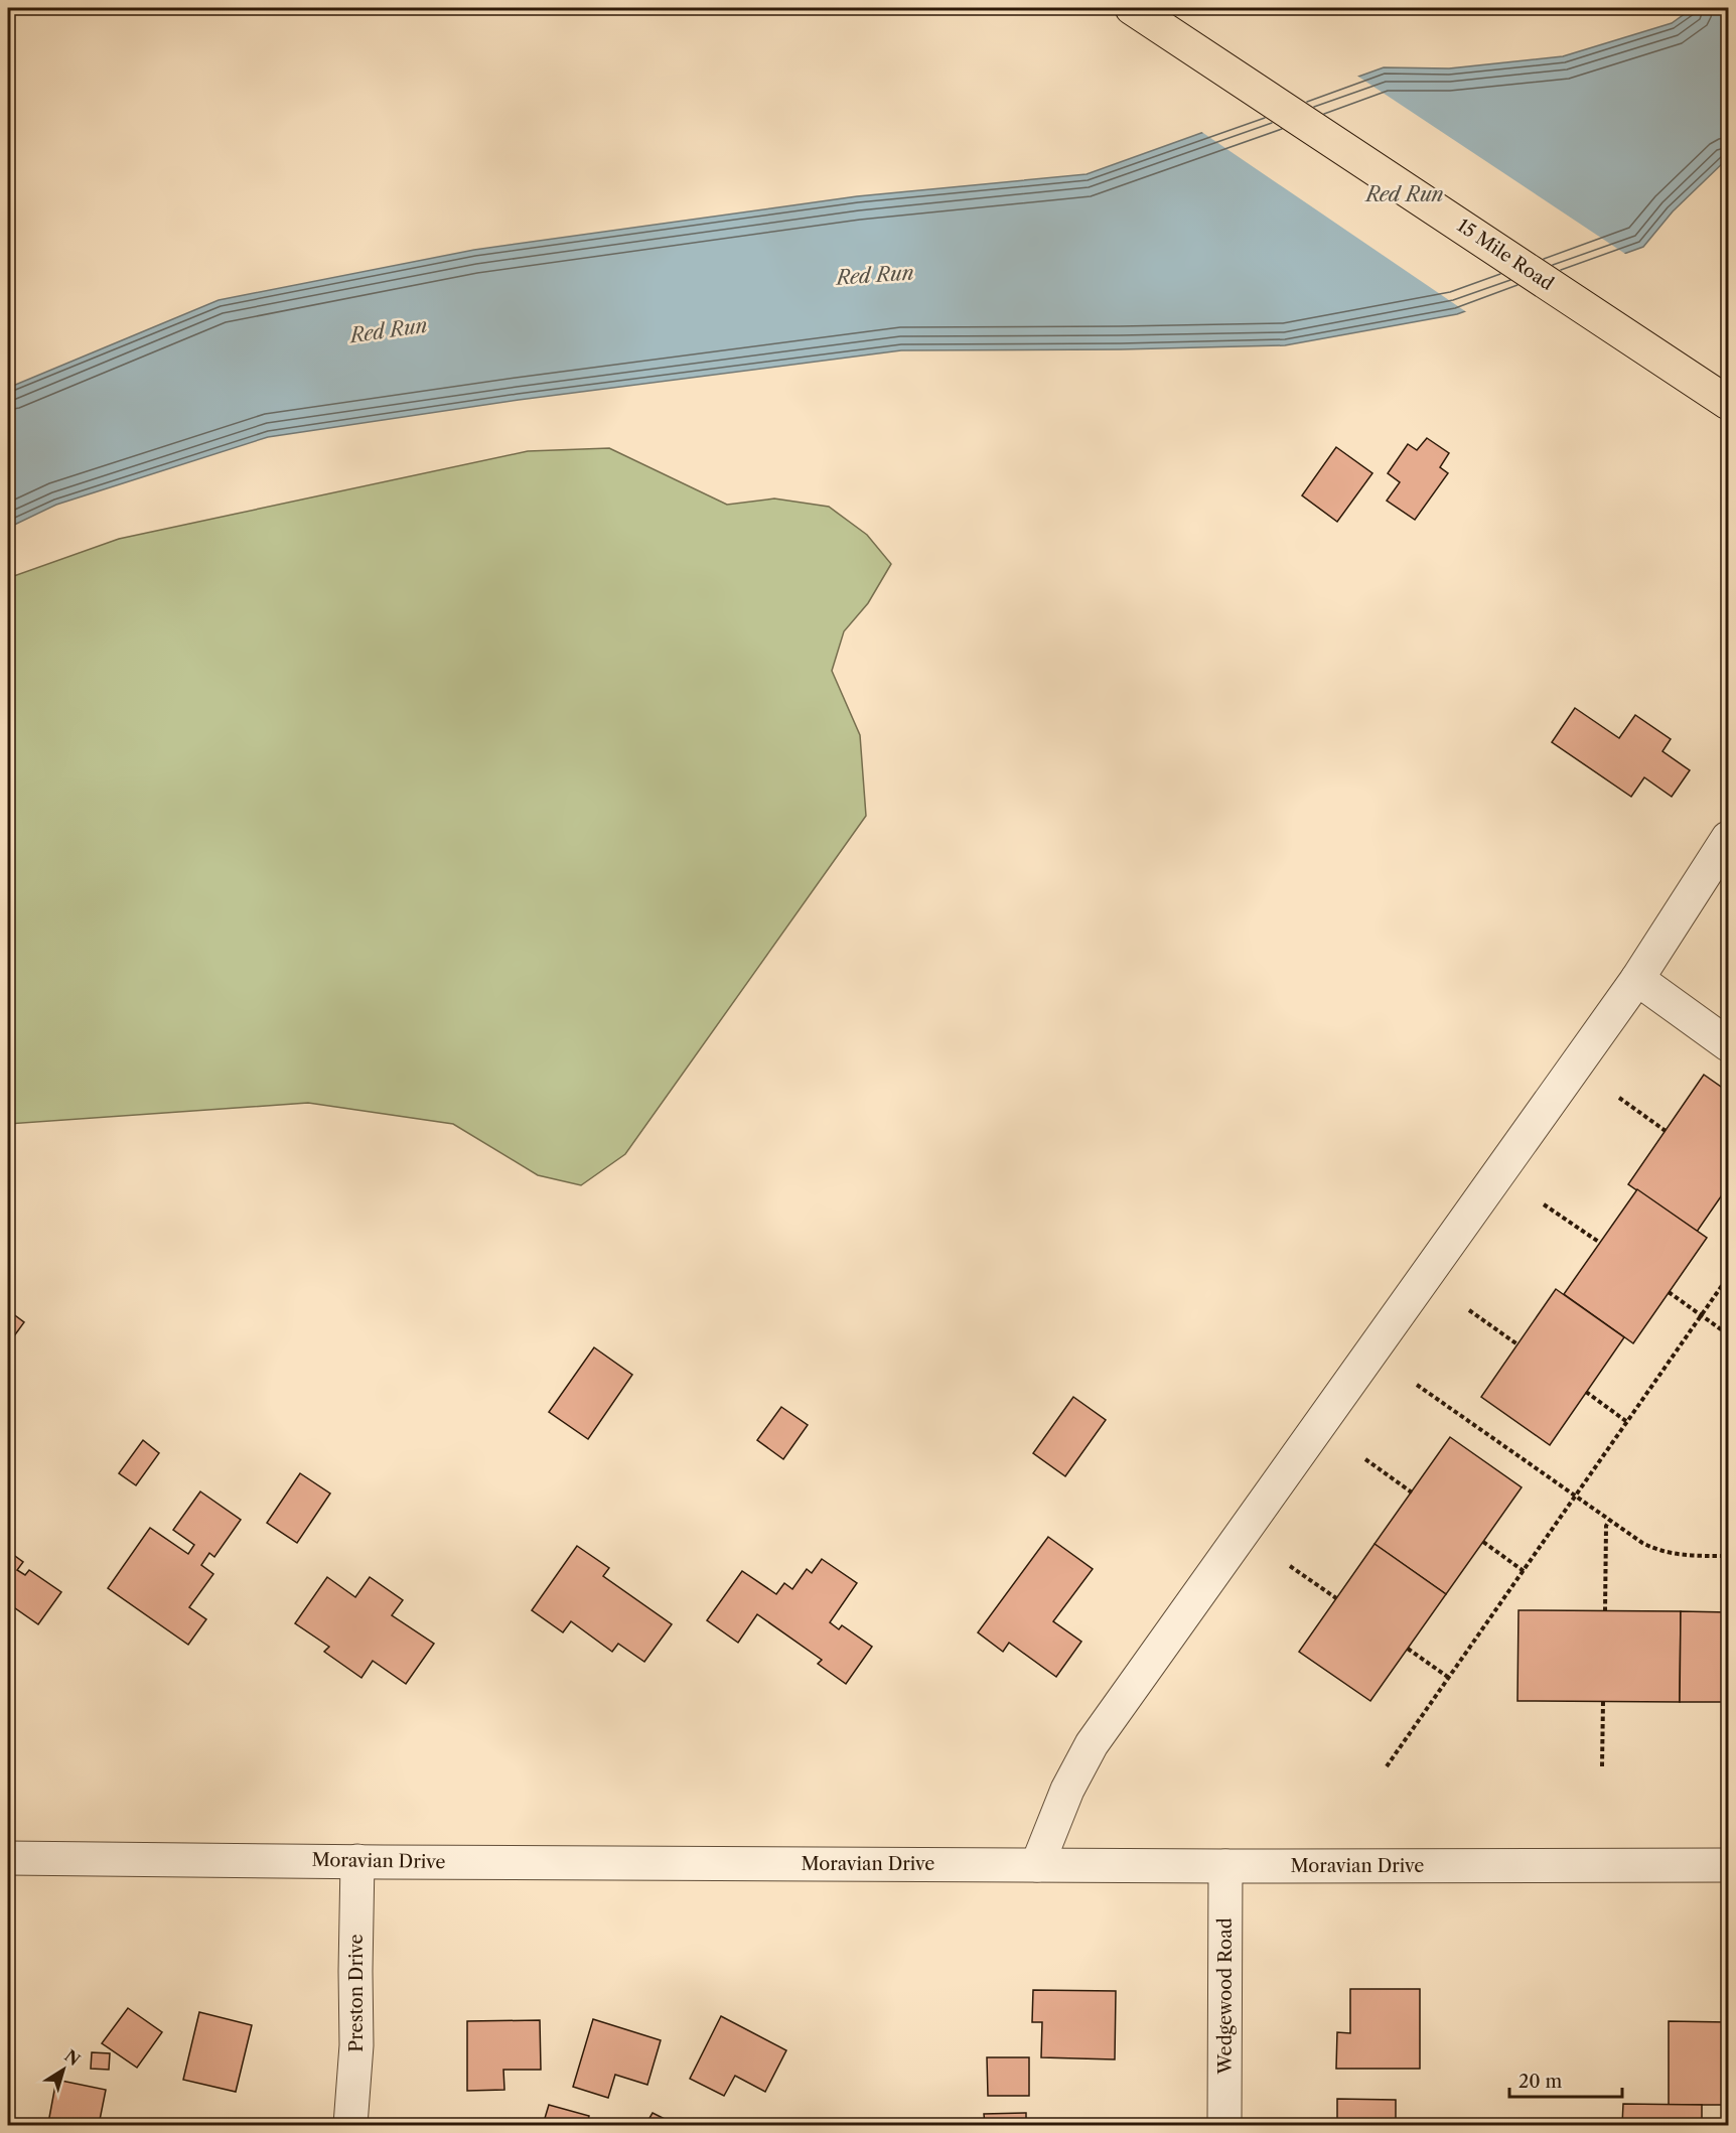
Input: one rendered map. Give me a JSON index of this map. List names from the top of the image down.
{
  "streets": {
    "main road": ["15 Mile Road"],
    "street": ["Moravian Drive", "Preston Drive", "Wedgewood Road"]
  },
  "crossings": [
    ["Moravian Drive", "Preston Drive"],
    ["Moravian Drive", "Wedgewood Road"]
  ],
  "water": ["Red Run"],
  "scale_bar": "20 m",
  "north": "top right"
}
